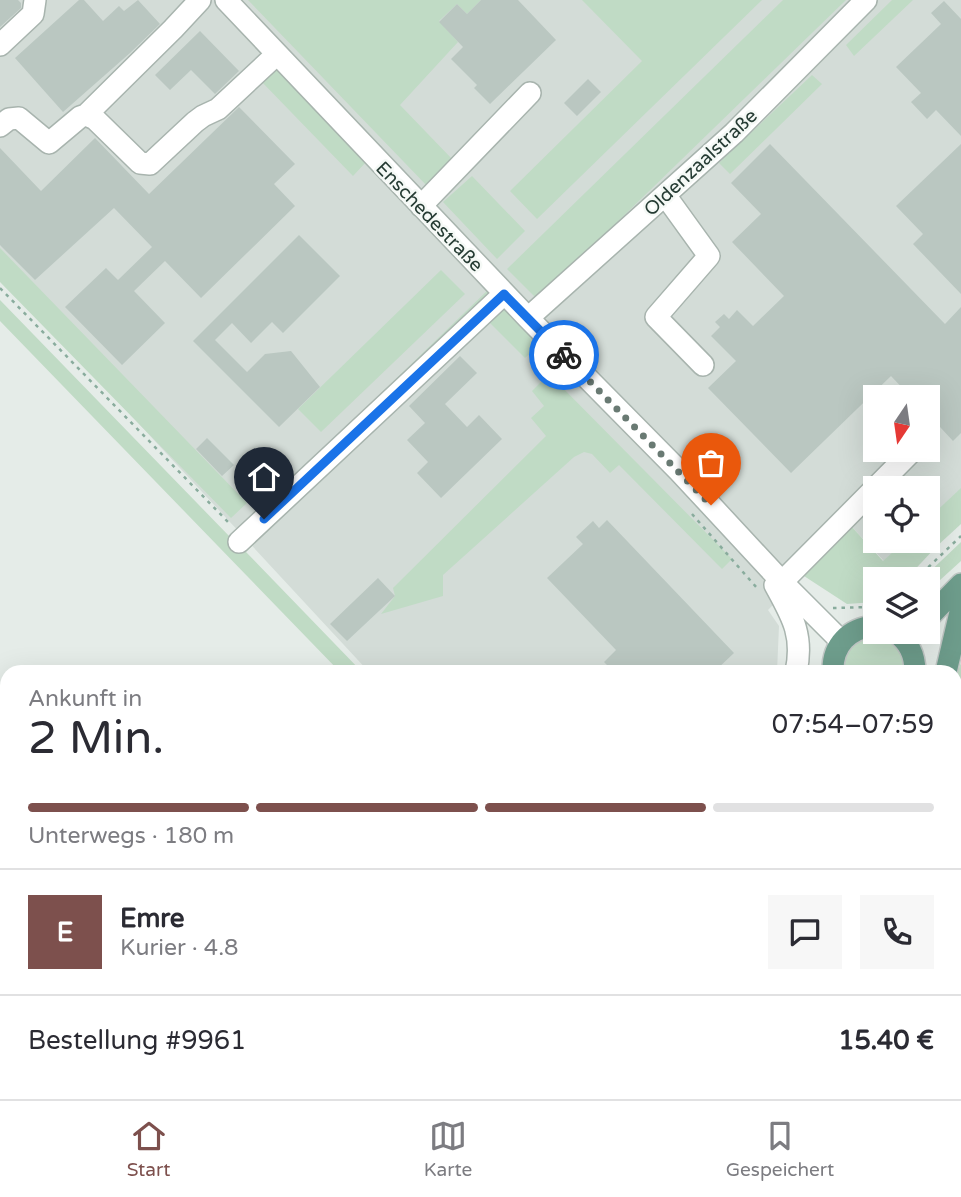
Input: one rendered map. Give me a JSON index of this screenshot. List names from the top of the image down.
{
  "streets": {
    "street": ["Oldenzaalstraße", "Enschedestraße"]
  },
  "crossings": [
    ["Oldenzaalstraße", "Enschedestraße"]
  ],
  "north": "bottom",
  "page": {
    "heading": ["2 Min.", "Ankunft in", "07:54–07:59"],
    "panel": [
      "Emre",
      "Kurier · 4.8",
      "Bestellung #9961",
      "15.40 €"
    ],
    "bar": "Unterwegs · 180 m",
    "round": "E",
    "tabs": ["Start", "Karte", "Gespeichert"]
  }
}
